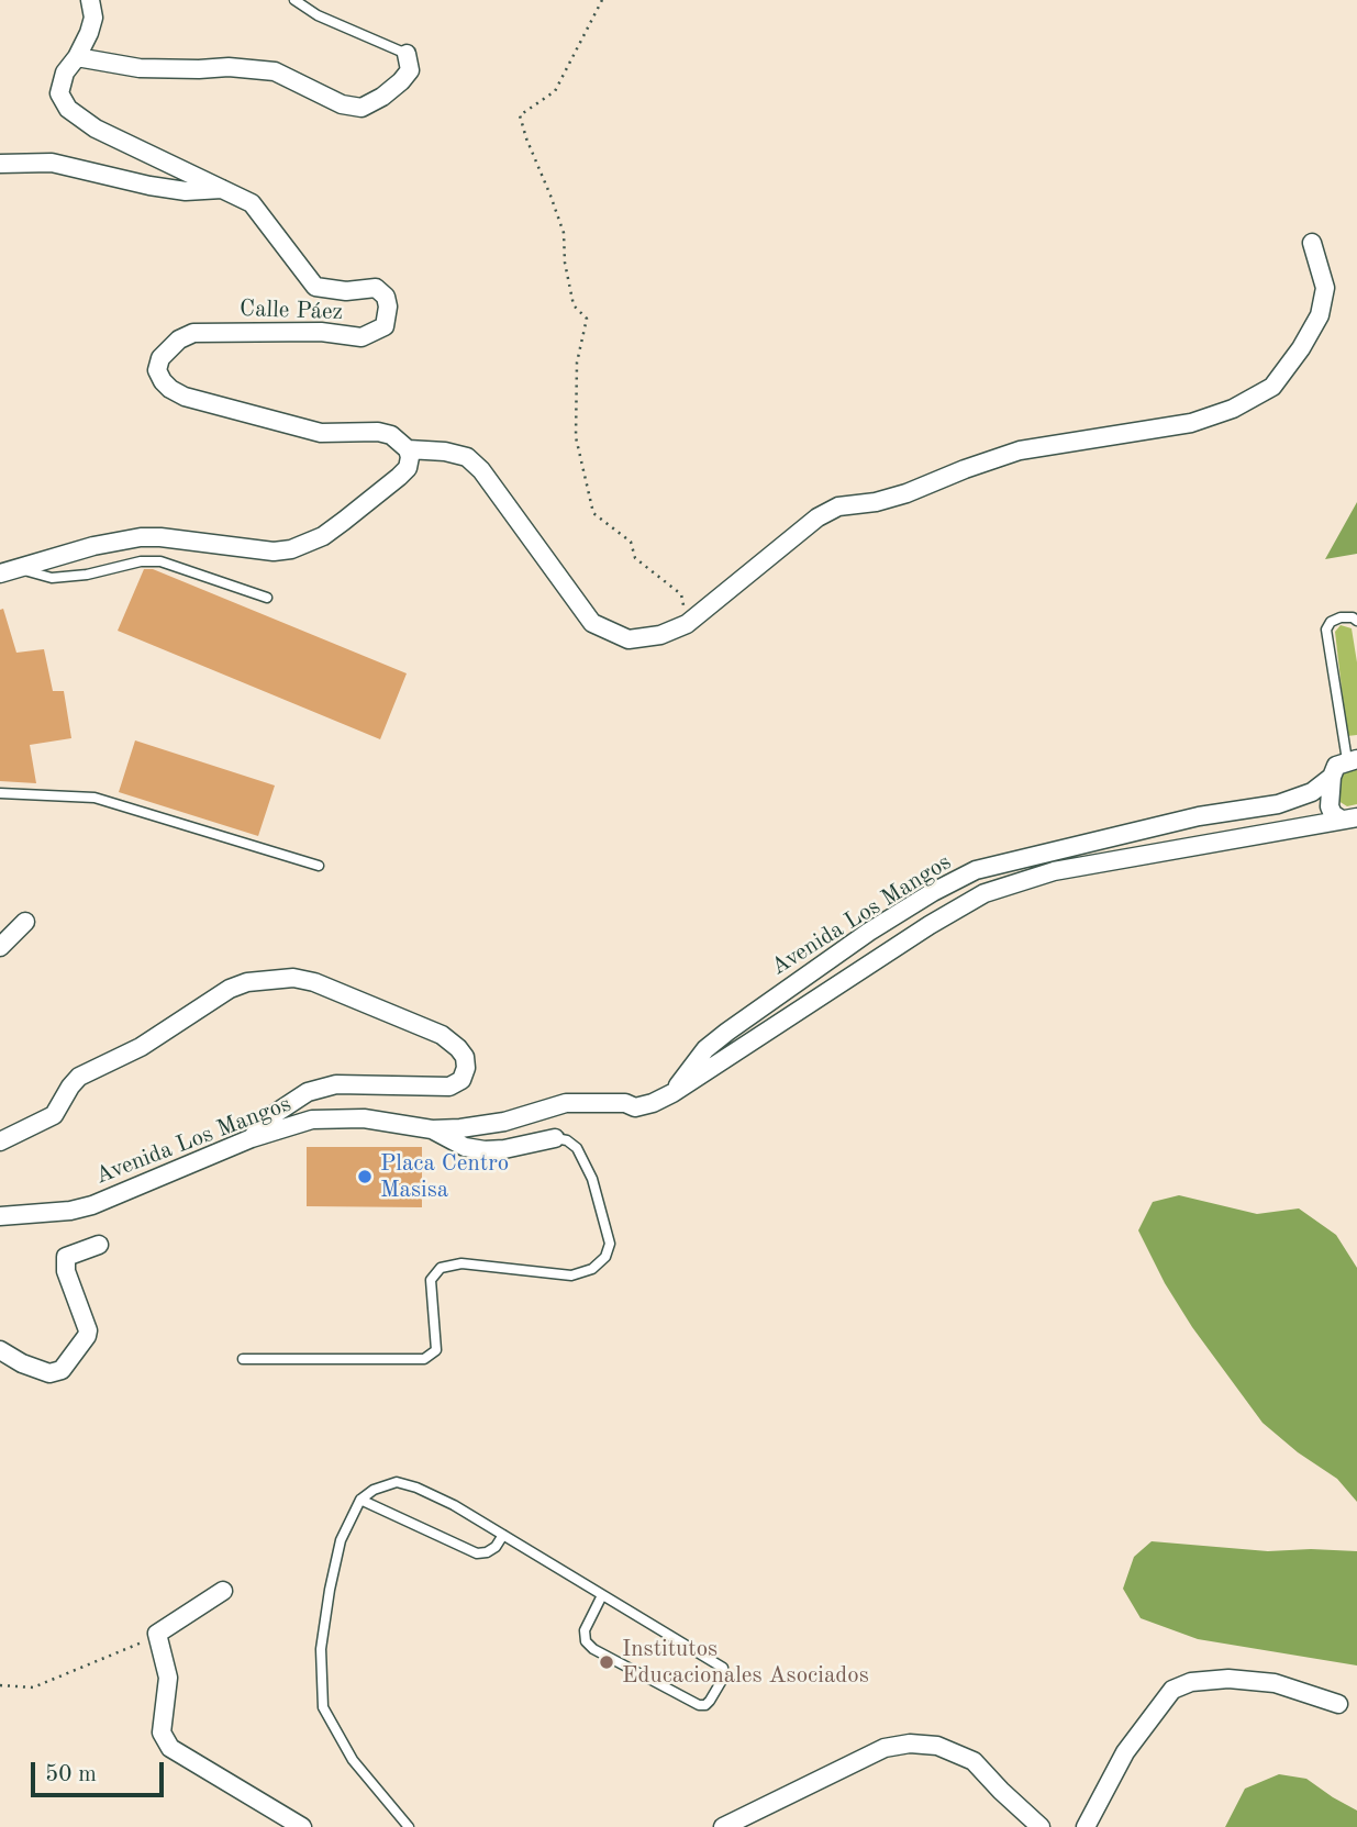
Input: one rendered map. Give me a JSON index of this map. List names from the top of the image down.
{
  "streets": {
    "street": ["Calle Páez", "Avenida Los Mangos"]
  },
  "places": ["Placa Centro Masisa", "Institutos Educacionales Asociados"],
  "scale_bar": "50 m"
}
